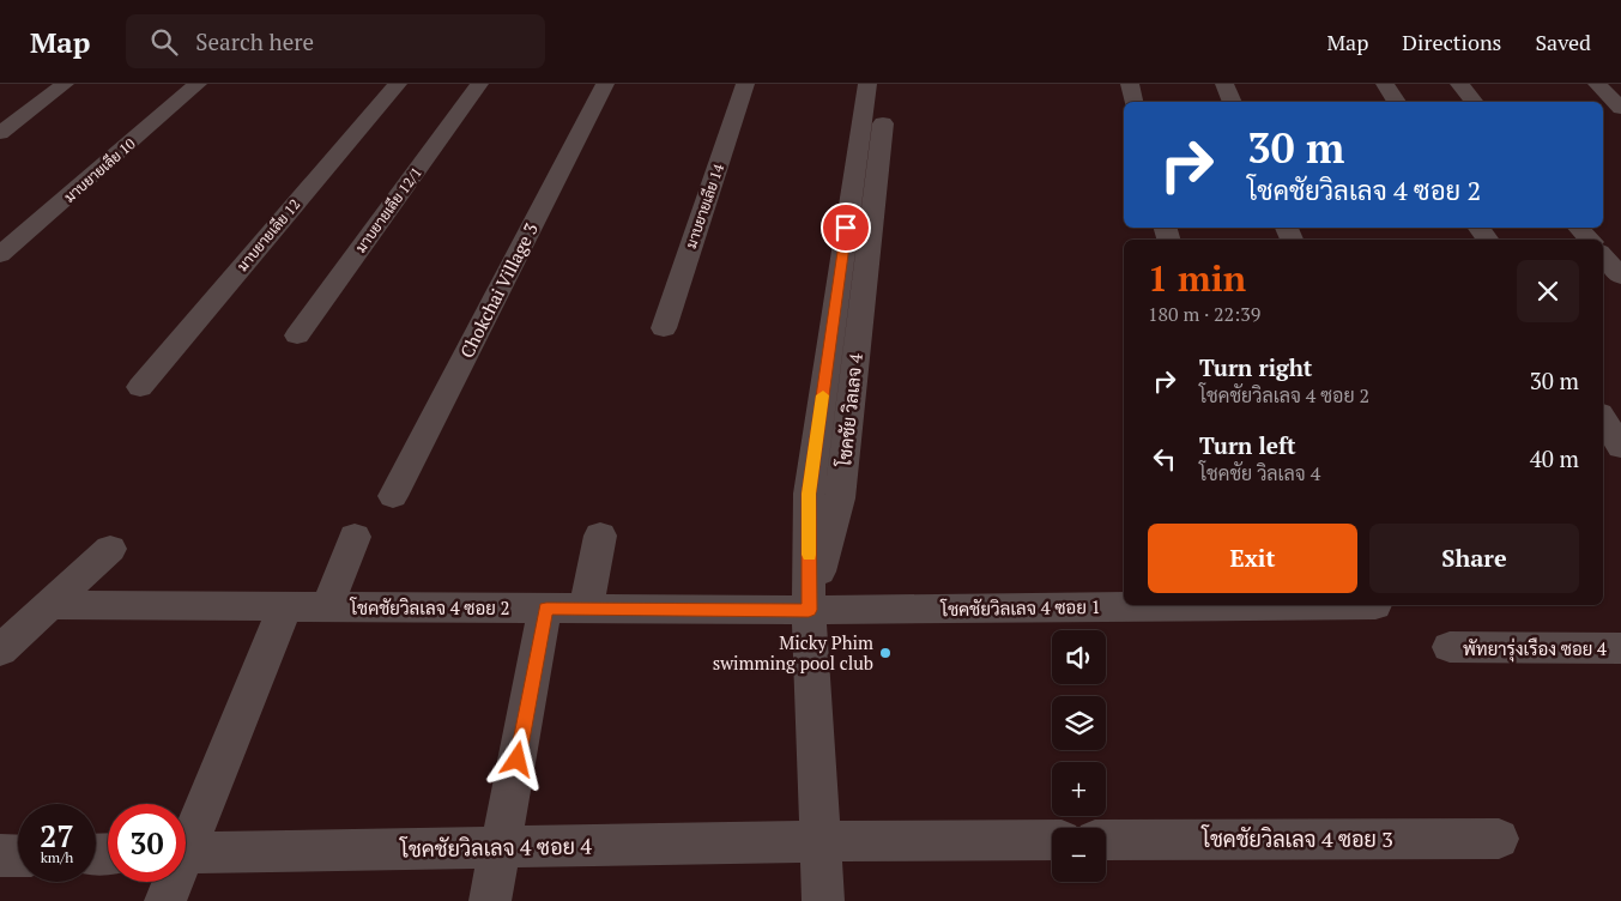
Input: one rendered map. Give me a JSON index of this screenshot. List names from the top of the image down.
{
  "streets": {
    "street": [
      "มาบยายเลีย 10",
      "มาบยายเลีย 14",
      "มาบยายเลีย 12/1",
      "มาบยายเลีย 12",
      "Chokchai Village 3",
      "โชคชัย วิลเลจ 4",
      "โชคชัยวิลเลจ 4 ซอย 2",
      "โชคชัยวิลเลจ 4 ซอย 1",
      "พัทยารุ่งเรือง ซอย 4",
      "โชคชัยวิลเลจ 4 ซอย 3",
      "โชคชัยวิลเลจ 4 ซอย 4"
    ]
  },
  "crossings": [
    ["โชคชัย วิลเลจ 4", "โชคชัยวิลเลจ 4 ซอย 2"],
    ["โชคชัย วิลเลจ 4", "โชคชัยวิลเลจ 4 ซอย 1"],
    ["โชคชัย วิลเลจ 4", "โชคชัยวิลเลจ 4 ซอย 4"],
    ["โชคชัยวิลเลจ 4 ซอย 2", "โชคชัยวิลเลจ 4 ซอย 1"]
  ],
  "places": ["Micky Phim swimming pool club"],
  "page": {
    "header": "Map",
    "search": "Search here",
    "nav": ["Map", "Directions", "Saved"],
    "turn": ["30 m", "โชคชัยวิลเลจ 4 ซอย 2"],
    "heading": ["1 min", "180 m · 22:39"],
    "list": [
      {
        "name": "Turn right",
        "note": "โชคชัยวิลเลจ 4 ซอย 2",
        "value": "30 m"
      },
      {
        "name": "Turn left",
        "note": "โชคชัย วิลเลจ 4",
        "value": "40 m"
      }
    ],
    "buttons": ["Exit", "Share"],
    "map_buttons": ["+", "−"],
    "speed": "27 km/h",
    "limit": "30"
  }
}
